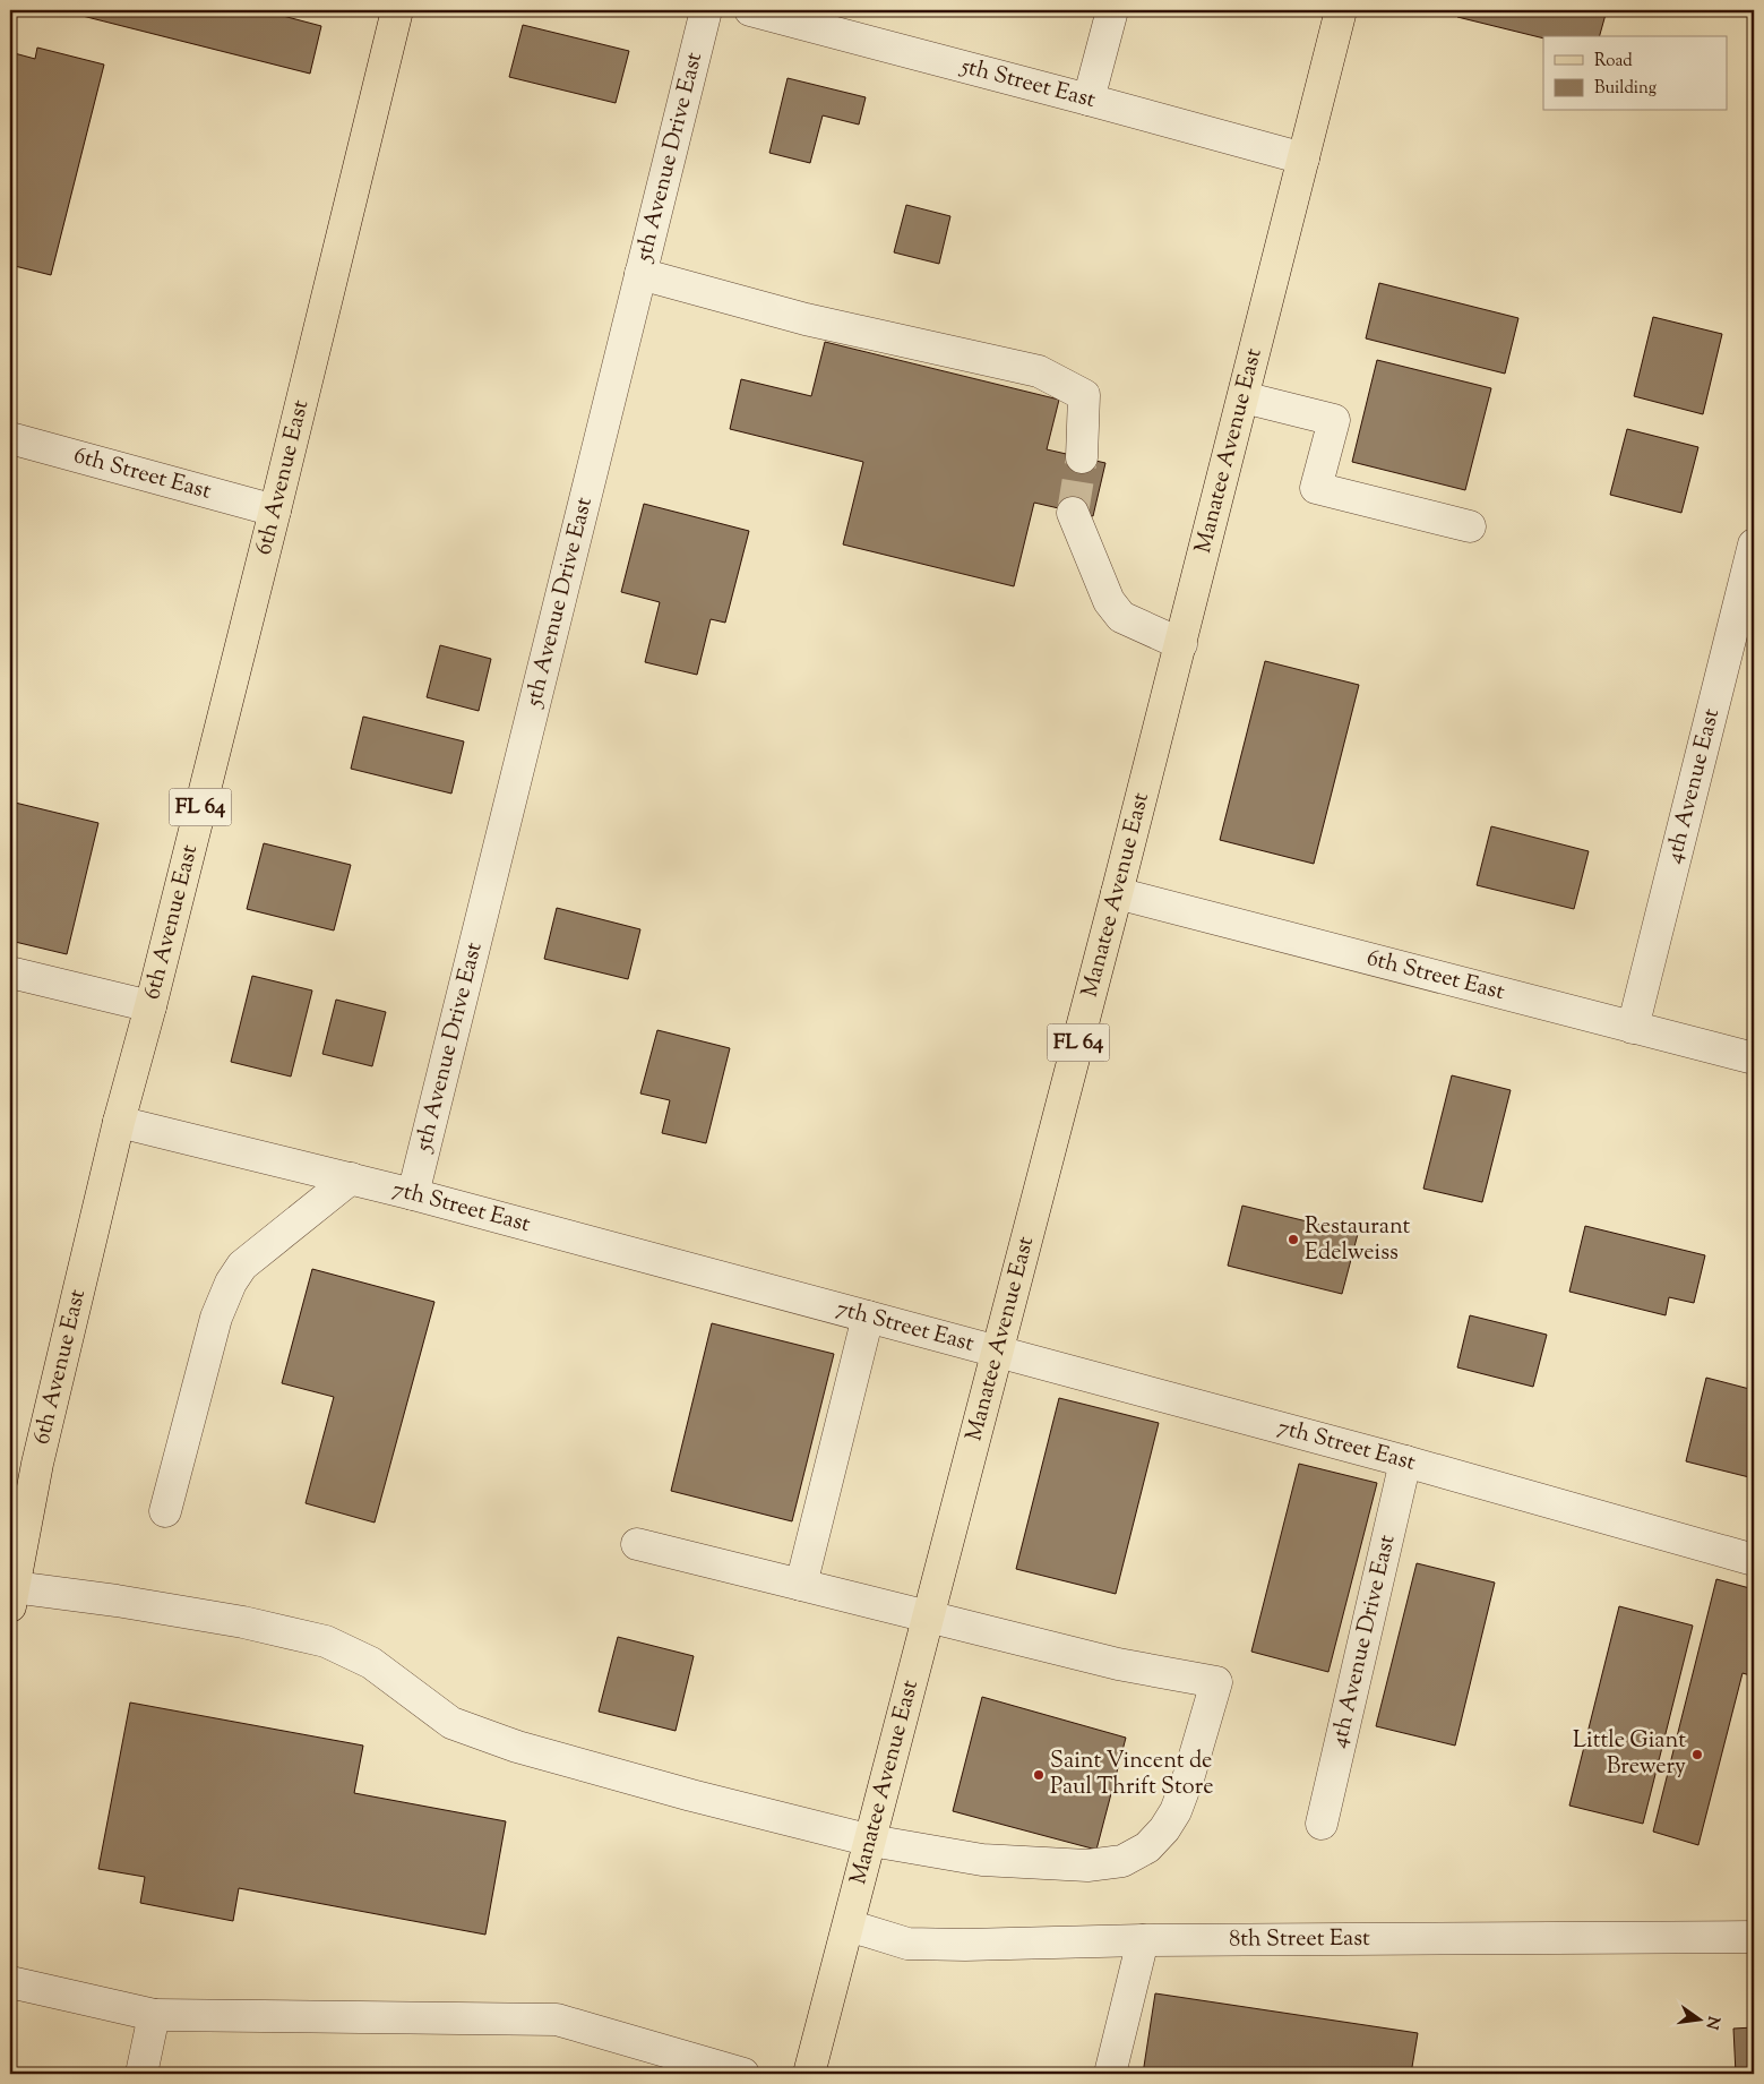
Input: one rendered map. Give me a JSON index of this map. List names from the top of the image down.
{
  "streets": {
    "main road": ["Manatee Avenue East", "6th Avenue East", "FL 64"],
    "street": [
      "5th Street East",
      "5th Avenue Drive East",
      "6th Street East",
      "4th Avenue East",
      "7th Street East",
      "4th Avenue Drive East",
      "8th Street East"
    ]
  },
  "crossings": [
    ["5th Street East", "Manatee Avenue East"],
    ["5th Avenue Drive East", "7th Street East"],
    ["Manatee Avenue East", "6th Street East"],
    ["Manatee Avenue East", "7th Street East"],
    ["Manatee Avenue East", "8th Street East"],
    ["6th Street East", "6th Avenue East"],
    ["6th Street East", "4th Avenue East"],
    ["6th Avenue East", "7th Street East"],
    ["7th Street East", "4th Avenue Drive East"]
  ],
  "places": ["Restaurant Edelweiss", "Little Giant Brewery", "Saint Vincent de Paul Thrift Store"],
  "legend": ["Road", "Building"],
  "north": "right"
}
